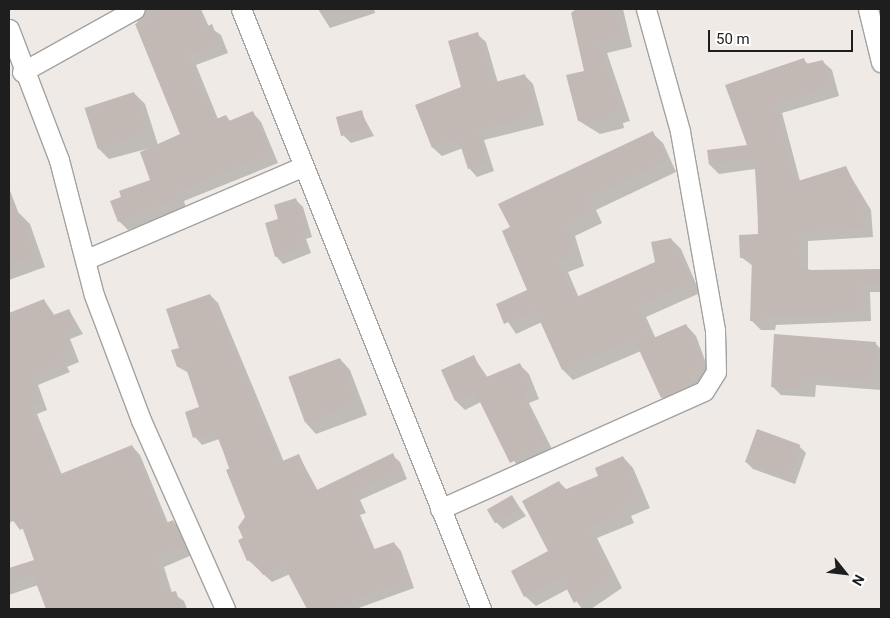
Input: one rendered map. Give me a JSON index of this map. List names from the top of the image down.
{
  "scale_bar": "50 m",
  "north": "bottom right"
}
